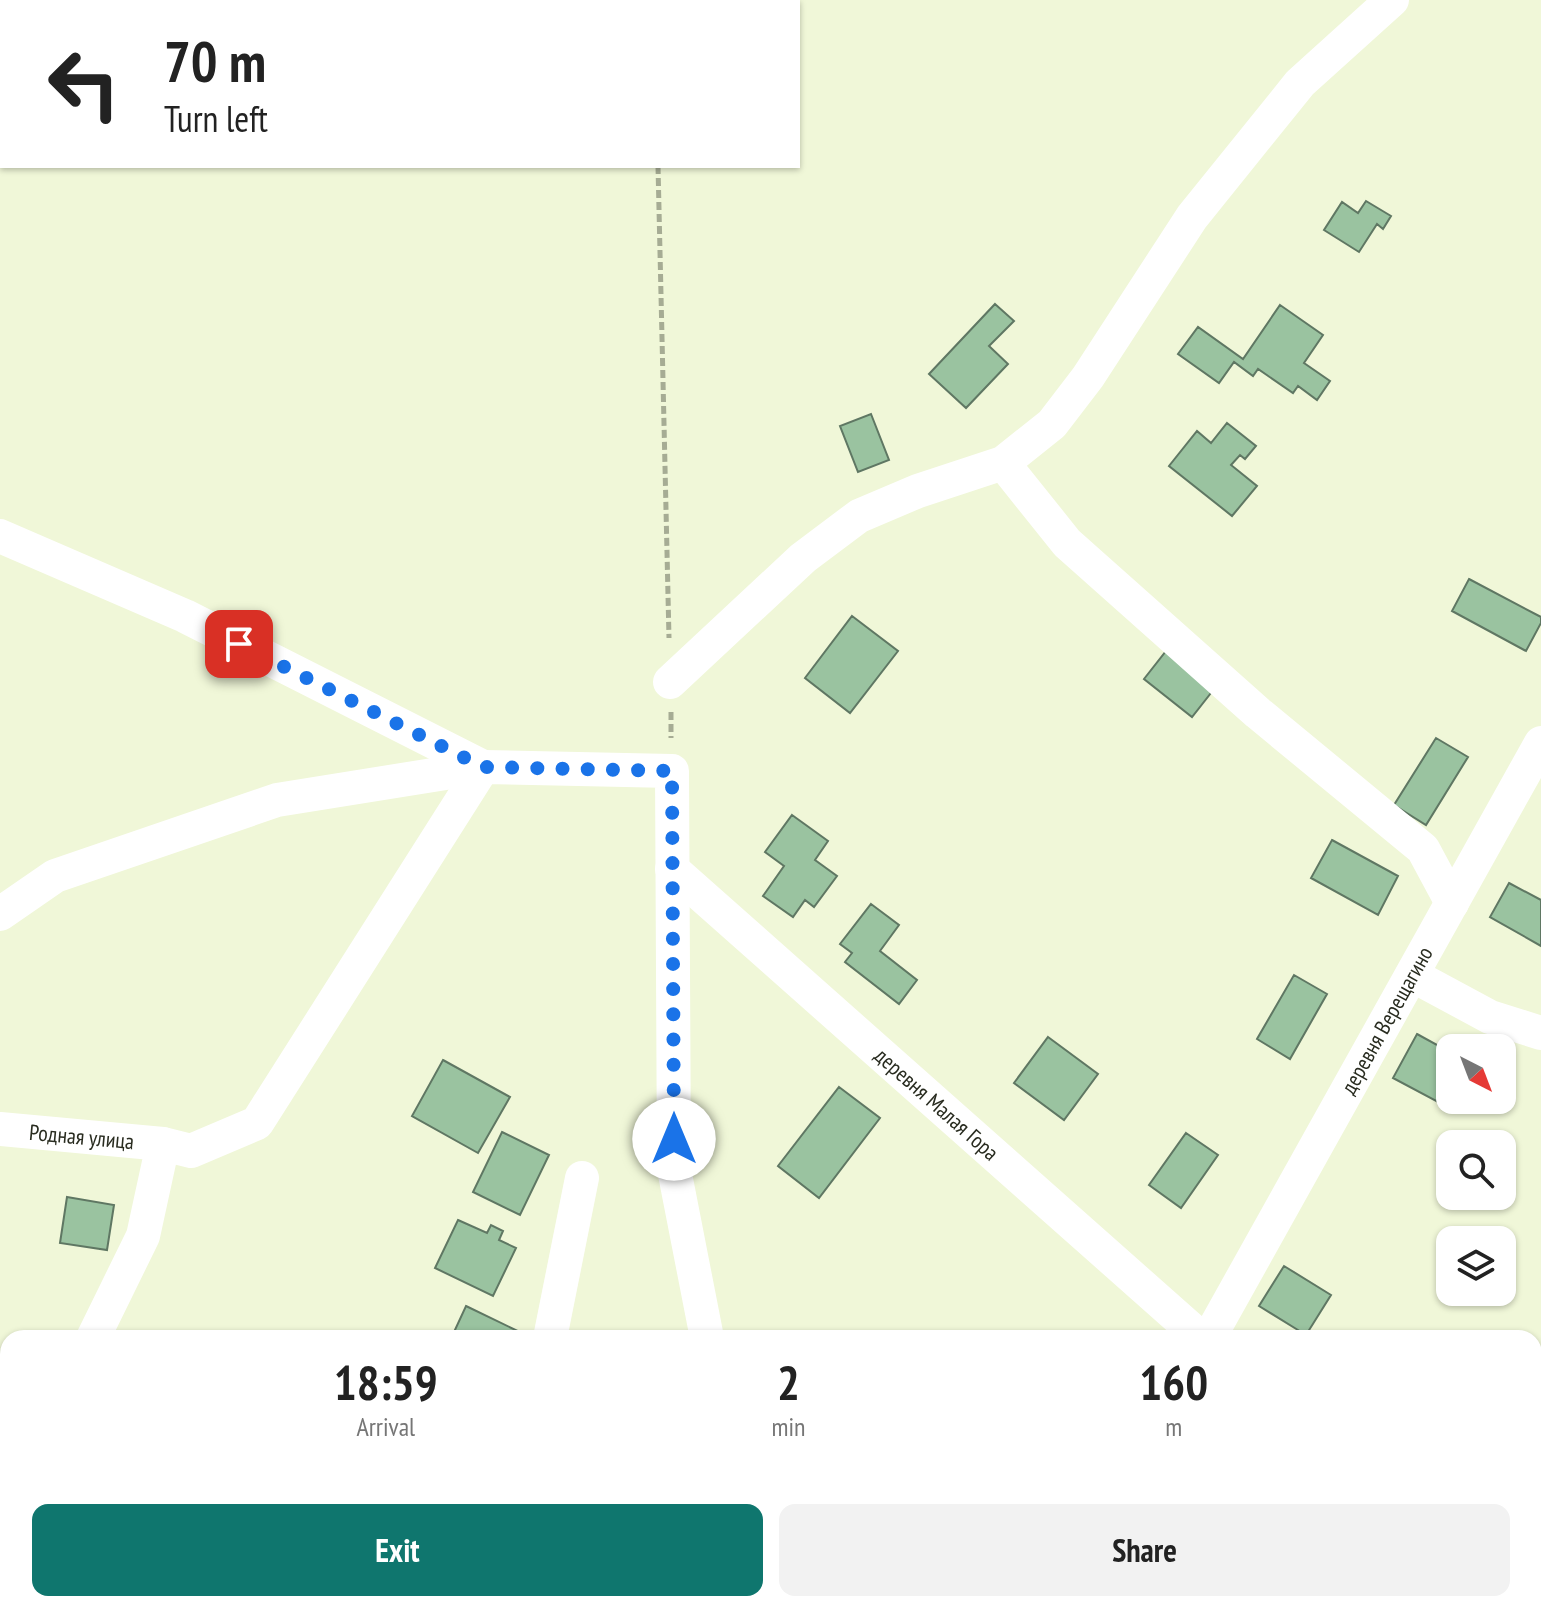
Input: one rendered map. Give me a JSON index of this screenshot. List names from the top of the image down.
{
  "streets": {
    "street": ["деревня Верещагино", "деревня Малая Гора", "Родная улица"]
  },
  "north": "bottom right",
  "page": {
    "turn": ["70 m", "Turn left"],
    "eta": [
      "18:59",
      "Arrival",
      "2",
      "min",
      "160",
      "m"
    ],
    "buttons": ["Exit", "Share"]
  }
}
